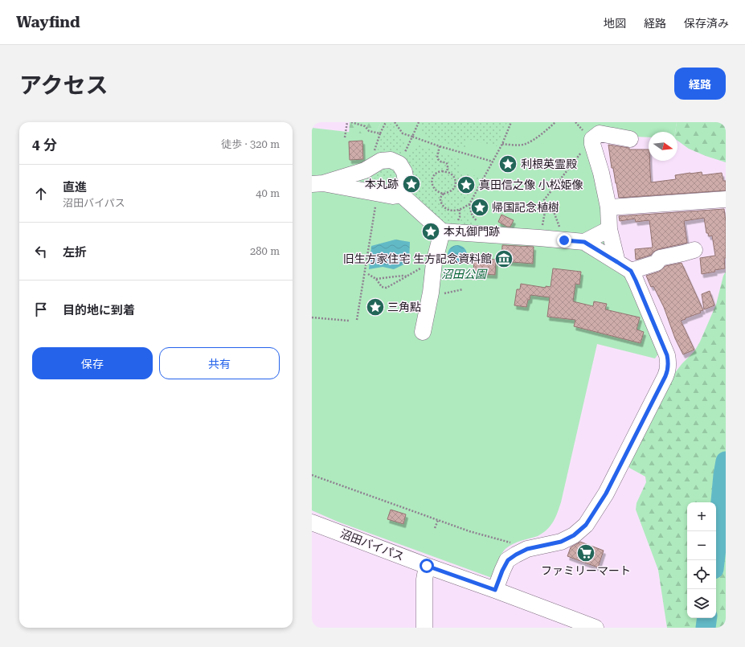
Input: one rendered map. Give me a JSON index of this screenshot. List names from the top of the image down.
{
  "streets": {
    "street": ["沼田バイパス"]
  },
  "parks": ["沼田公園"],
  "places": {
    "place": [
      "利根英霊殿",
      "本丸跡",
      "真田信之像 小松姫像",
      "帰国記念植樹",
      "本丸御門跡",
      "三角點"
    ],
    "museum": ["旧生方家住宅 生方記念資料館"],
    "supermarket": ["ファミリーマート"]
  },
  "north": "right",
  "page": {
    "header": "Wayfind",
    "nav": ["地図", "経路", "保存済み"],
    "title": "アクセス",
    "buttons": [
      "経路",
      ["保存", "共有"]
    ],
    "heading": ["4 分", "徒歩 · 320 m"],
    "list": [
      ["直進", "沼田バイパス", "40 m"],
      ["左折", "280 m"],
      "目的地に到着"
    ],
    "map_buttons": ["+", "−"]
  }
}
